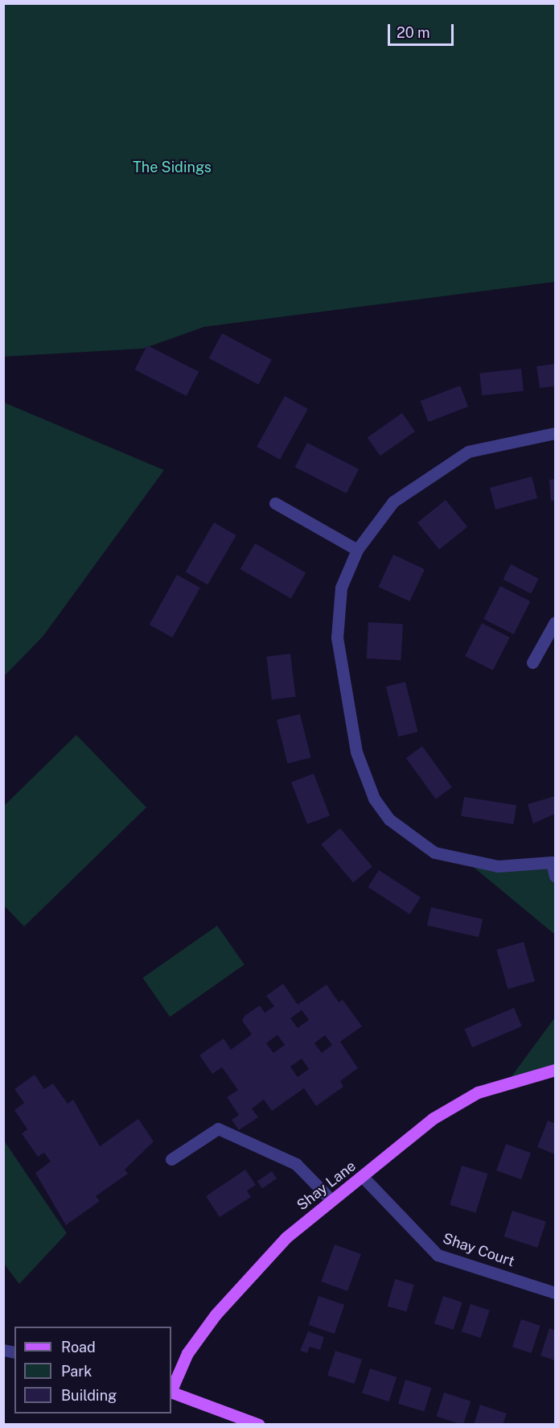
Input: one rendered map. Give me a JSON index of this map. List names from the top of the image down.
{
  "streets": {
    "main road": ["Shay Lane"],
    "street": ["Shay Court"]
  },
  "crossings": [
    ["Shay Lane", "Shay Court"]
  ],
  "parks": ["The Sidings"],
  "legend": ["Road", "Park", "Building"],
  "scale_bar": "20 m"
}
